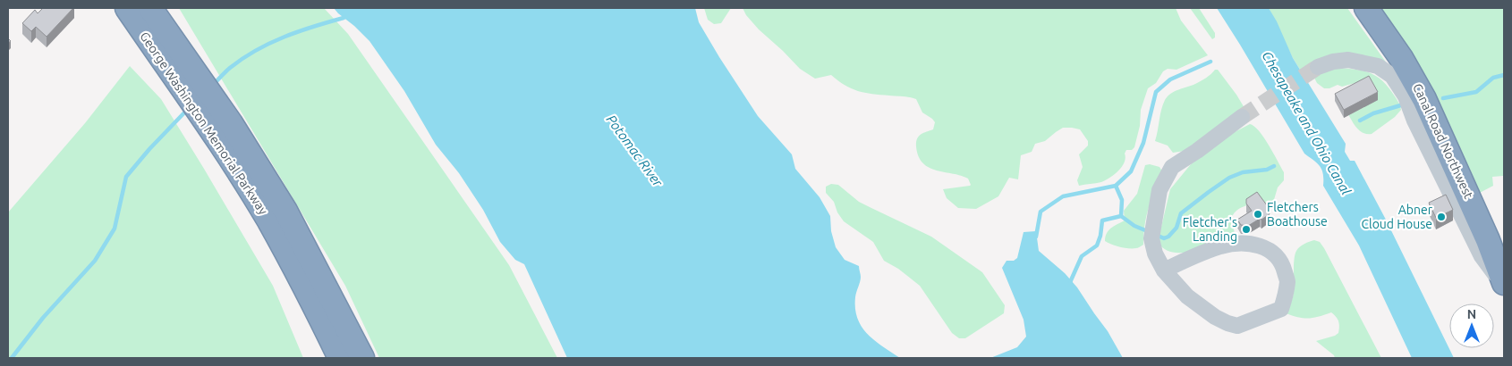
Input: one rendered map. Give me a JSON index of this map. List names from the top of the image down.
{
  "streets": {
    "highway": ["George Washington Memorial Parkway", "Canal Road Northwest"]
  },
  "water": ["Chesapeake and Ohio Canal", "Potomac River"],
  "places": ["Fletchers Boathouse", "Abner Cloud House", "Fletcher's Landing"],
  "north": "top"
}
